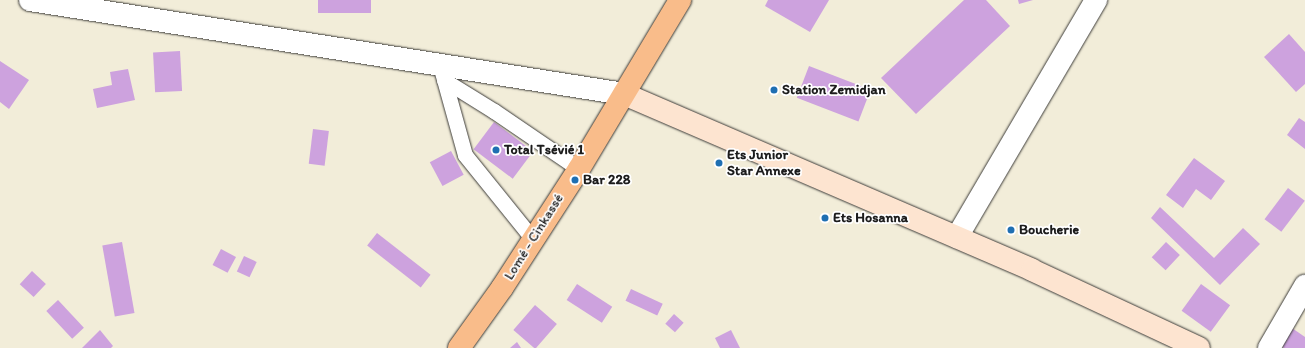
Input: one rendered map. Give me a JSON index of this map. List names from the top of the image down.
{
  "streets": {
    "highway": ["Lomé - Cinkassé"]
  },
  "places": [
    "Station Zemidjan",
    "Total Tsévié 1",
    "Ets Junior Star Annexe",
    "Bar 228",
    "Ets Hosanna",
    "Boucherie"
  ]
}
